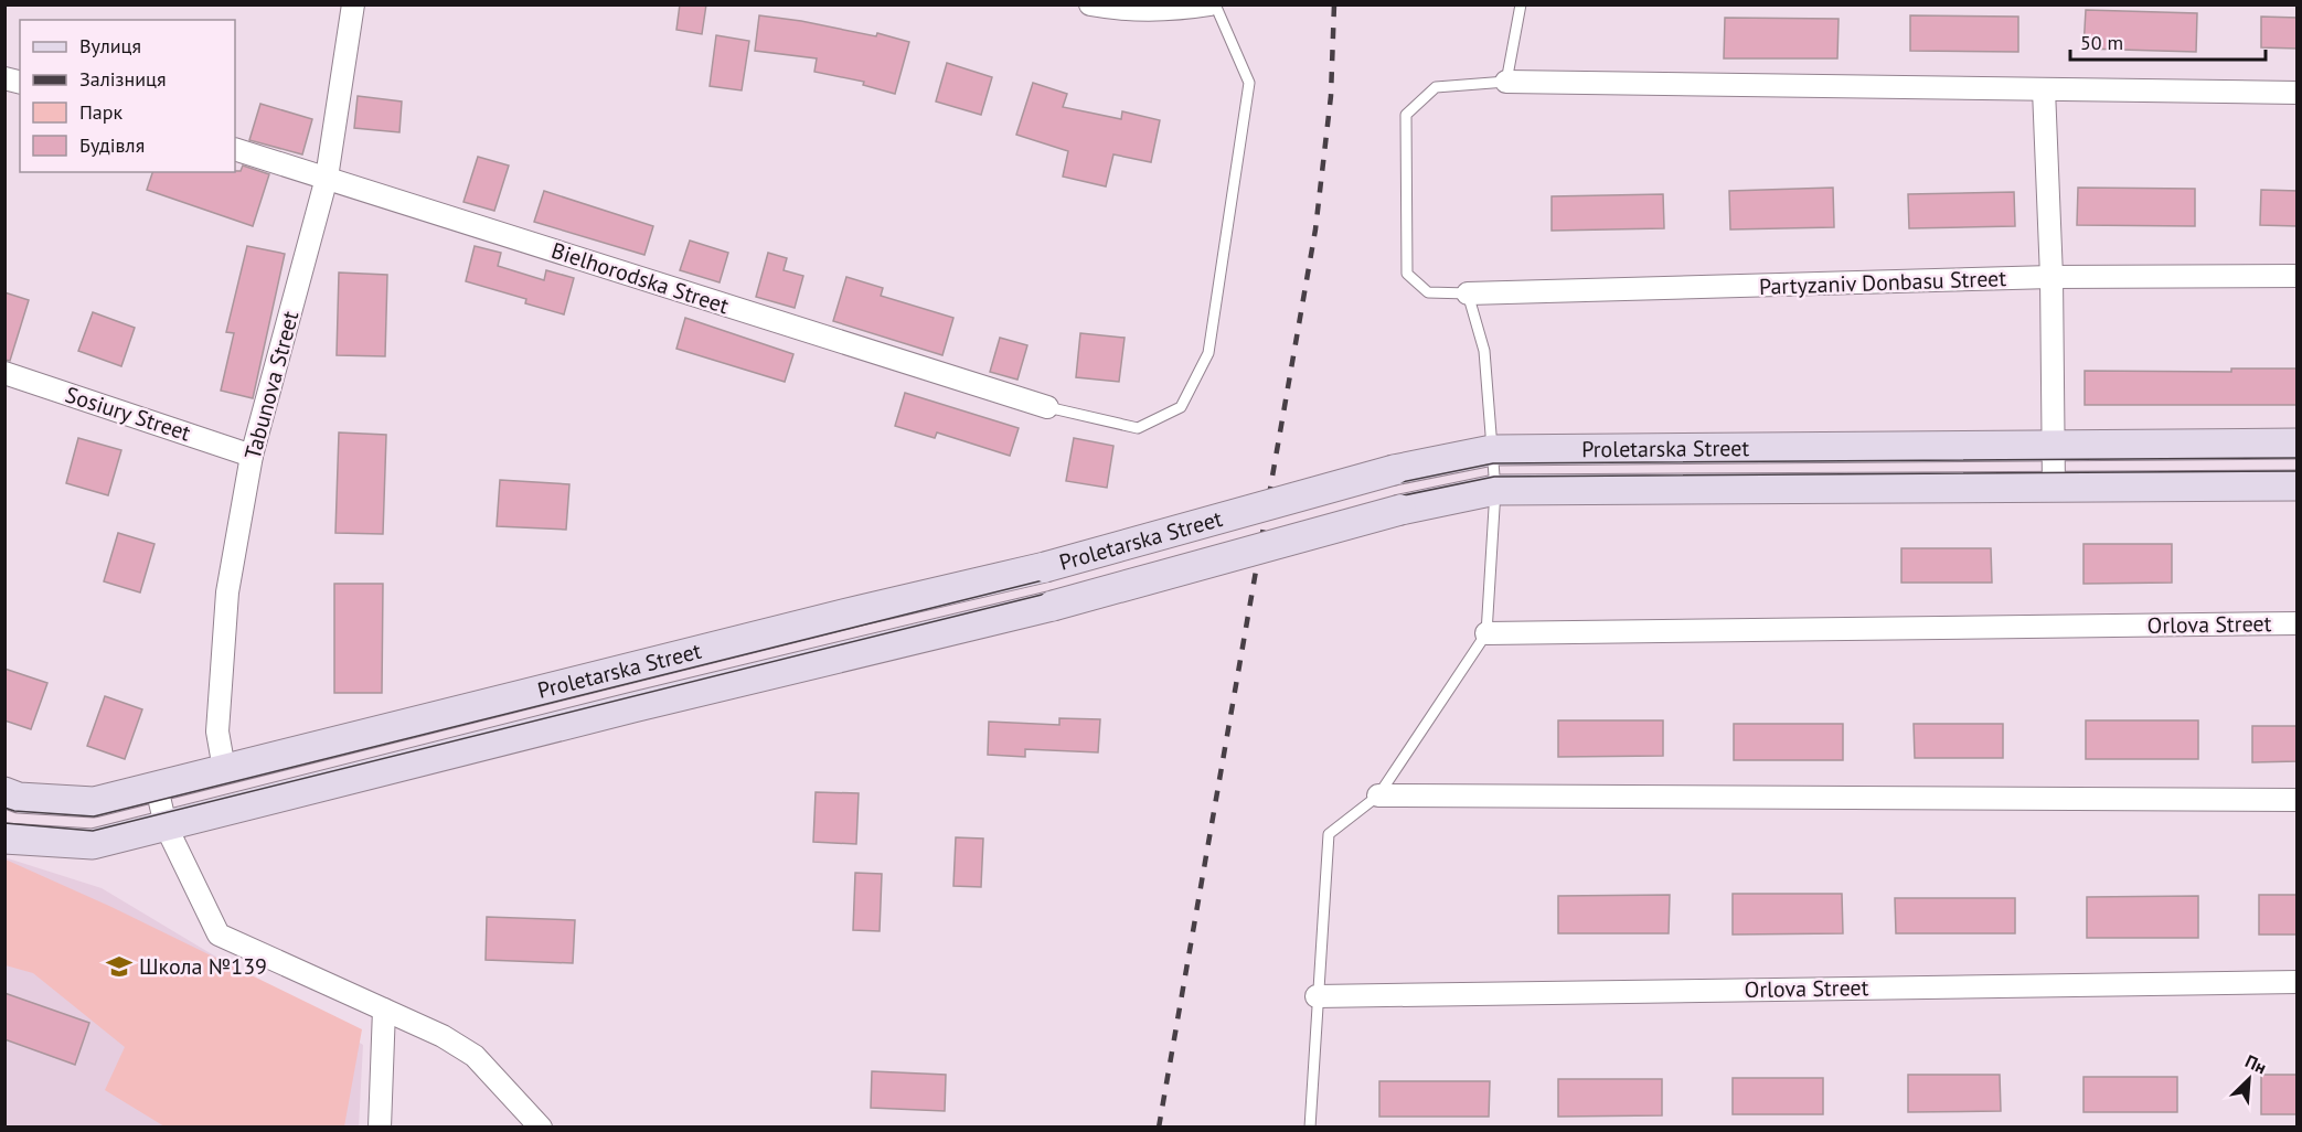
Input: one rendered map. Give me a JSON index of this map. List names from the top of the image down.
{
  "streets": {
    "main road": ["Proletarska Street"],
    "street": [
      "Bielhorodska Street",
      "Partyzaniv Donbasu Street",
      "Tabunova Street",
      "Sosiury Street",
      "Orlova Street"
    ]
  },
  "crossings": [
    ["Bielhorodska Street", "Tabunova Street"],
    ["Tabunova Street", "Sosiury Street"],
    ["Tabunova Street", "Proletarska Street"]
  ],
  "places": {
    "school or university": ["Школа №139"]
  },
  "legend": [
    "Вулиця",
    "Залізниця",
    "Парк",
    "Будівля"
  ],
  "scale_bar": "50 m",
  "north": "top right"
}
